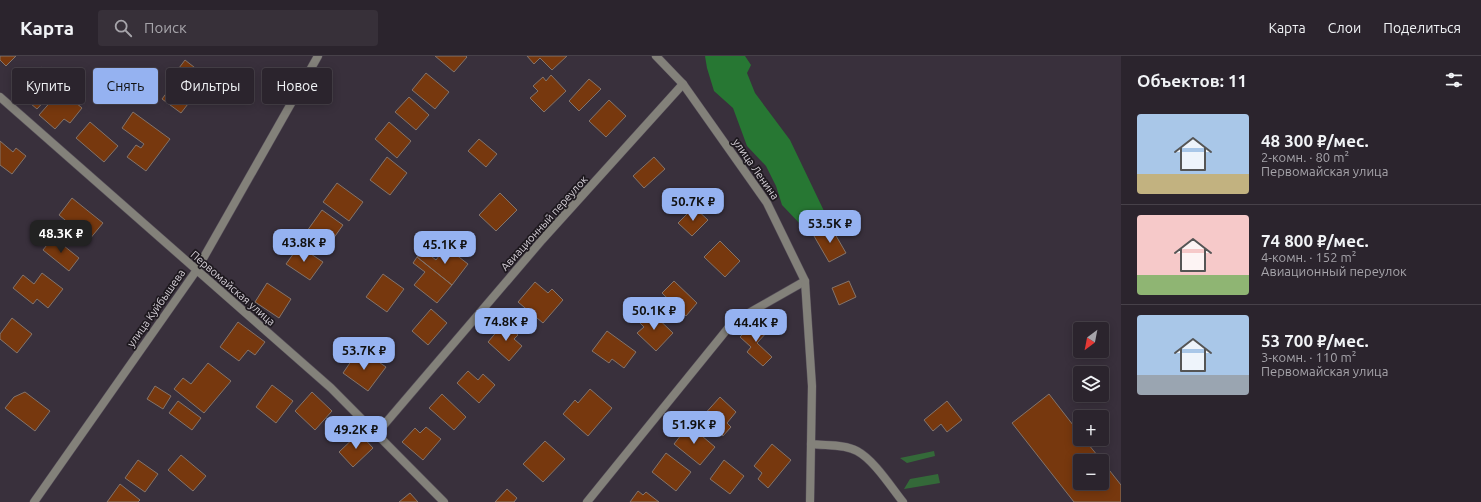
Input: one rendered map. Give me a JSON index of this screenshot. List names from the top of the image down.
{
  "streets": {
    "street": [
      "улица Ленина",
      "Авиационный переулок",
      "Первомайская улица",
      "улица Куйбышева"
    ]
  },
  "crossings": [
    ["улица Ленина", "Авиационный переулок"],
    ["Авиационный переулок", "Первомайская улица"],
    ["Первомайская улица", "улица Куйбышева"]
  ],
  "north": "bottom left",
  "page": {
    "header": "Карта",
    "search": "Поиск",
    "nav": ["Карта", "Слои", "Поделиться"],
    "heading": "Объектов: 11",
    "chip": [
      "Купить",
      "Снять",
      "Фильтры",
      "Новое"
    ],
    "list": [
      {
        "name": "48 300 ₽/мес.",
        "note": "2-комн. · 80 m² · Первомайская улица"
      },
      {
        "name": "74 800 ₽/мес.",
        "note": "4-комн. · 152 m² · Авиационный переулок"
      },
      {
        "name": "53 700 ₽/мес.",
        "note": "3-комн. · 110 m² · Первомайская улица"
      }
    ],
    "price": [
      "50.7K ₽",
      "53.5K ₽",
      "48.3K ₽",
      "43.8K ₽",
      "45.1K ₽",
      "50.1K ₽",
      "74.8K ₽",
      "44.4K ₽",
      "53.7K ₽",
      "51.9K ₽",
      "49.2K ₽"
    ],
    "map_buttons": ["+", "−"]
  }
}
